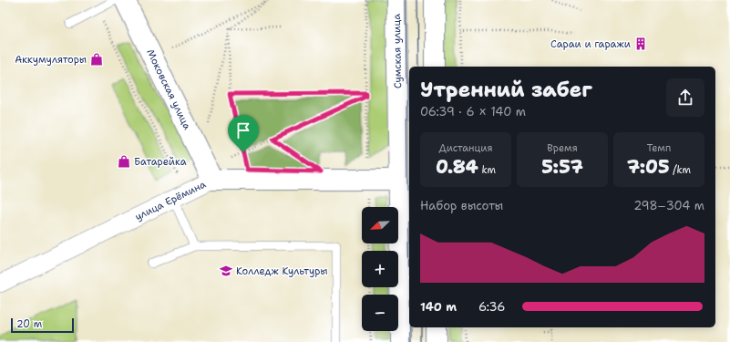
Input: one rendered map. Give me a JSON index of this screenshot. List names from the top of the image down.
{
  "streets": {
    "main road": ["Сумская улица", "Моковская улица", "улица Ерёмина"]
  },
  "crossings": [
    ["Сумская улица", "улица Ерёмина"],
    ["Моковская улица", "улица Ерёмина"]
  ],
  "places": {
    "building": ["Сараи и гаражи"],
    "shop": ["Аккумуляторы", "Батарейка"],
    "school or university": ["Колледж Культуры"]
  },
  "scale_bar": "20 m",
  "north": "bottom left",
  "page": {
    "heading": ["Утренний забег", "06:39 · 6 × 140 m"],
    "stats": [
      ["Дистанция", "0.84 km"],
      ["Время", "5:57"],
      ["Темп", "7:05 /km"]
    ],
    "chart": ["Набор высоты", "298–304 m"],
    "map_buttons": ["+", "−"],
    "list": [
      {
        "name": "140 m",
        "note": "6:36"
      }
    ],
    "scale": "20 m"
  }
}
